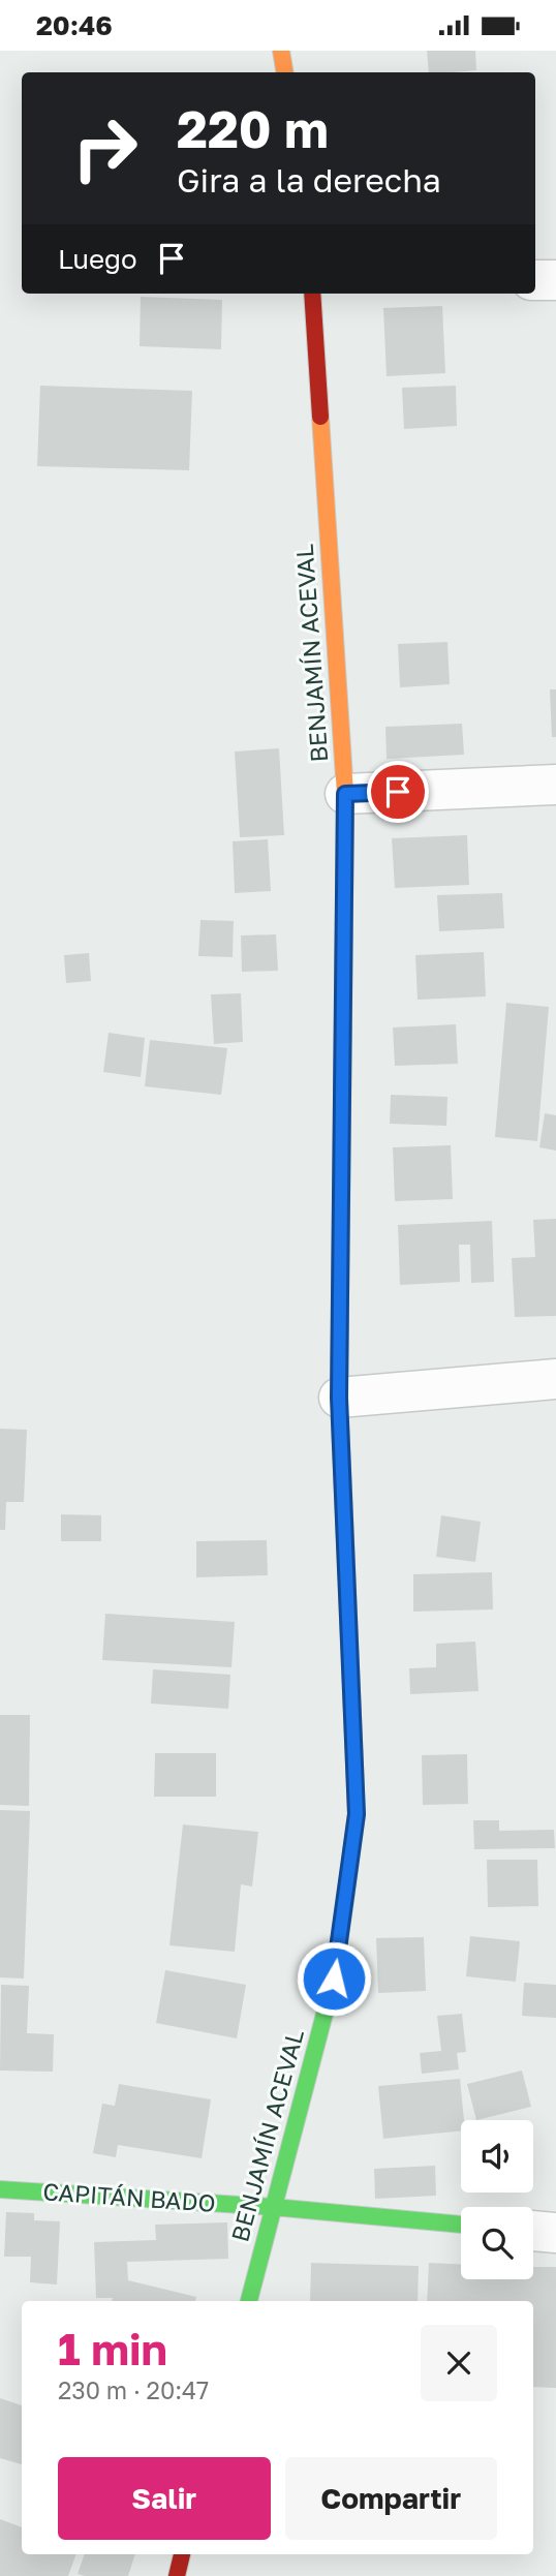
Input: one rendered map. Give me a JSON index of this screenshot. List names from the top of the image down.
{
  "streets": {
    "street": ["BENJAMÍN ACEVAL", "CAPITÁN BADO"]
  },
  "crossings": [
    ["BENJAMÍN ACEVAL", "CAPITÁN BADO"]
  ],
  "page": {
    "status": "20:46",
    "turn": ["220 m", "Gira a la derecha"],
    "then": "Luego",
    "heading": ["1 min", "230 m · 20:47"],
    "buttons": ["Salir", "Compartir"]
  }
}
